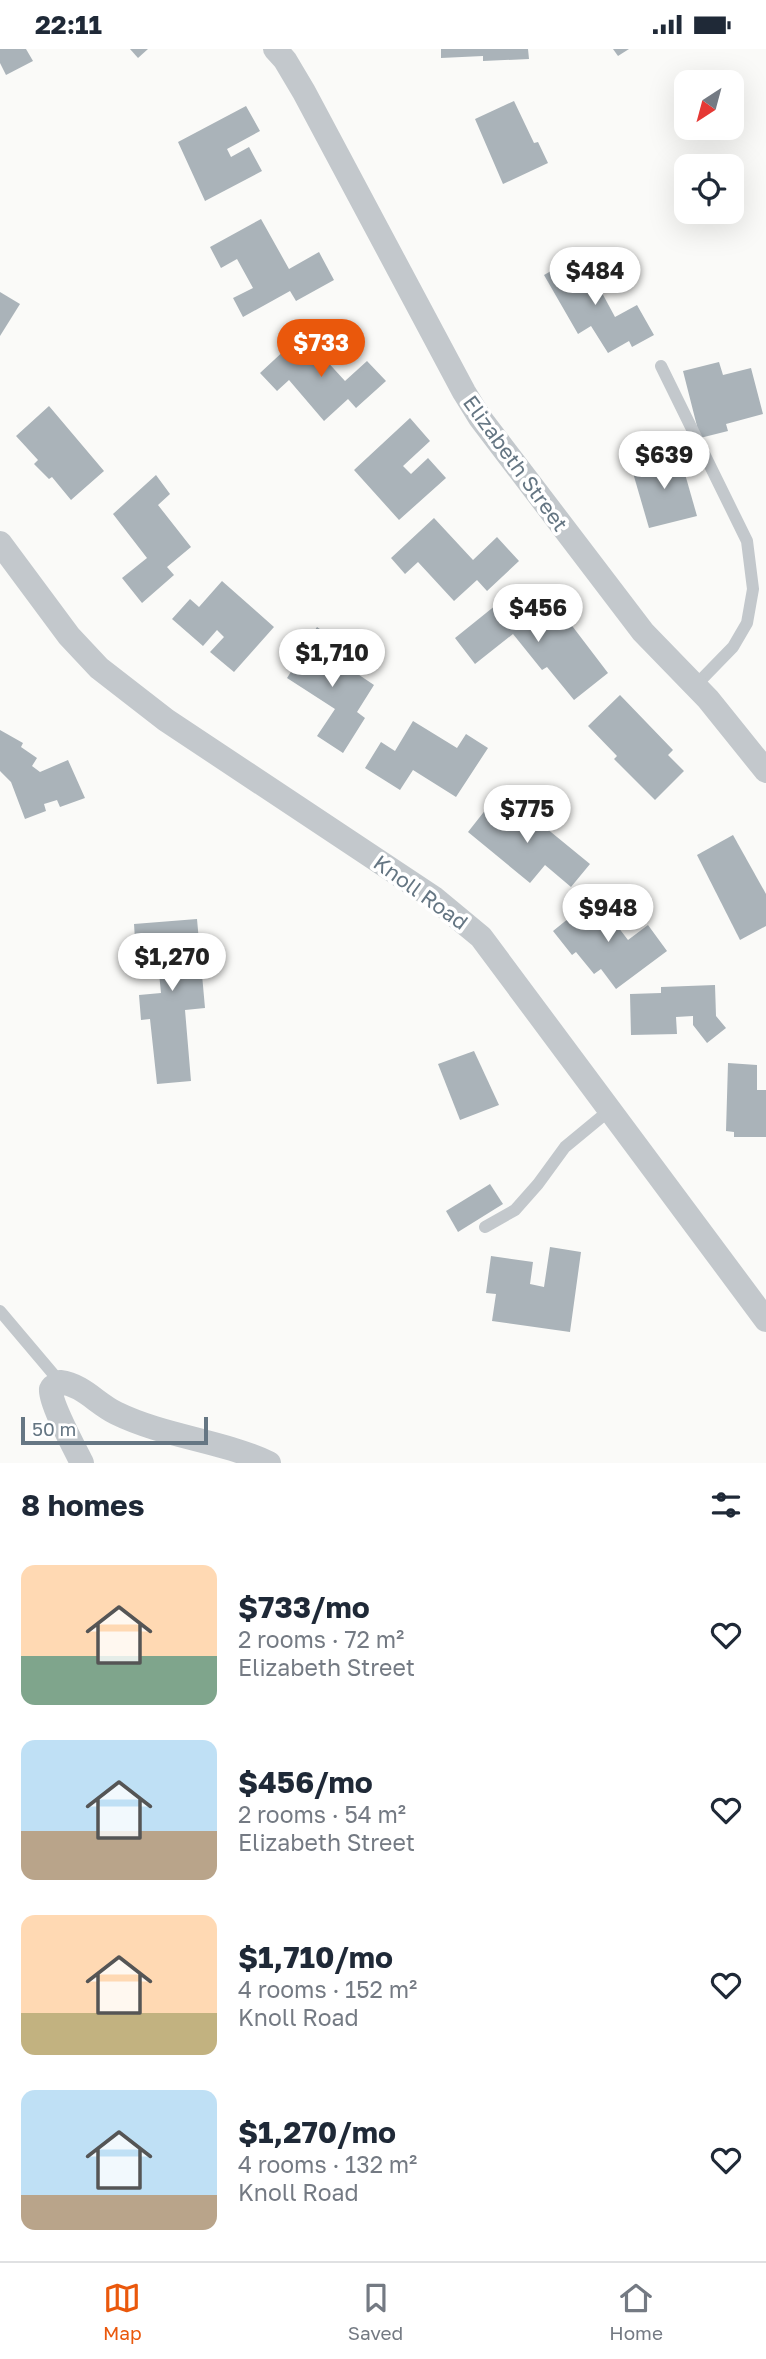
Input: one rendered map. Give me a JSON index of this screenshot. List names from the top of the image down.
{
  "streets": {
    "street": ["Elizabeth Street", "Knoll Road"]
  },
  "scale_bar": "50 m",
  "north": "bottom left",
  "page": {
    "status": "22:11",
    "price": [
      "$484",
      "$733",
      "$639",
      "$456",
      "$1,710",
      "$775",
      "$948",
      "$1,270"
    ],
    "scale": "50 m",
    "heading": "8 homes",
    "list": [
      {
        "name": "$733/mo",
        "note": "2 rooms · 72 m² · Elizabeth Street"
      },
      {
        "name": "$456/mo",
        "note": "2 rooms · 54 m² · Elizabeth Street"
      },
      {
        "name": "$1,710/mo",
        "note": "4 rooms · 152 m² · Knoll Road"
      },
      {
        "name": "$1,270/mo",
        "note": "4 rooms · 132 m² · Knoll Road"
      }
    ],
    "tabs": ["Map", "Saved", "Home"]
  }
}
